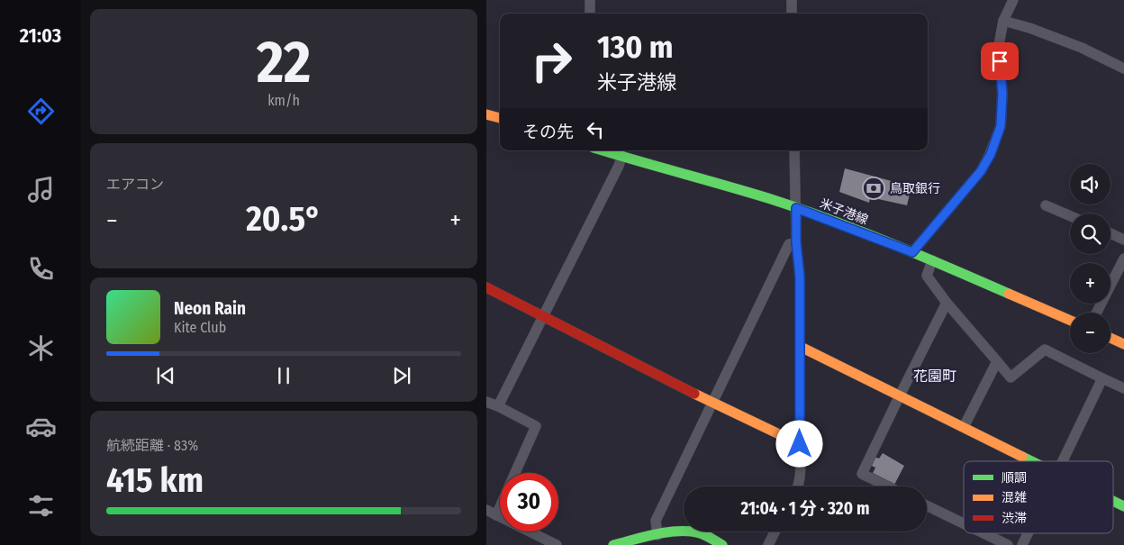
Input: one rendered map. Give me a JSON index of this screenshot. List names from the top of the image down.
{
  "streets": {
    "street": ["米子港線"]
  },
  "districts": ["花園町"],
  "places": {
    "bank": ["鳥取銀行"]
  },
  "legend": ["順調", "混雑", "渋滞"],
  "page": {
    "tabs": "21:03",
    "tile": [
      ["22", "km/h"],
      "エアコン",
      ["航続距離 · 83%", "415 km"]
    ],
    "turn": ["130 m", "米子港線"],
    "then": "その先",
    "map_buttons": ["+", "−"],
    "heat": ["−", "20.5°", "+"],
    "song": ["Neon Rain", "Kite Club"],
    "limit": "30",
    "trip": "21:04 · 1 分 · 320 m"
  }
}
